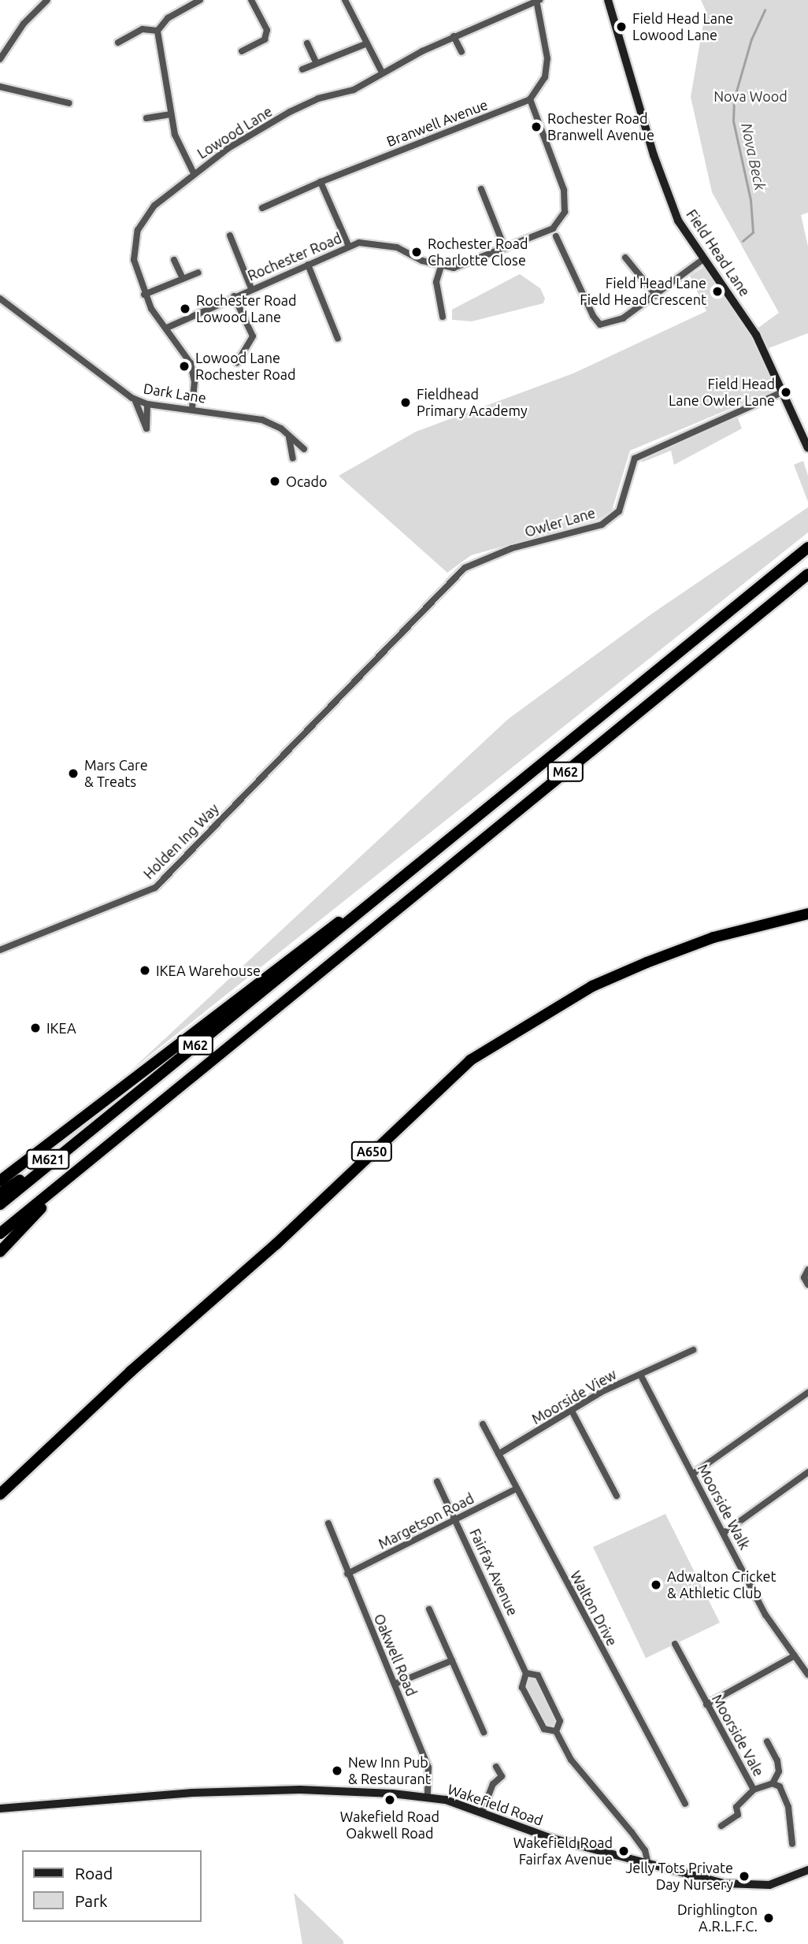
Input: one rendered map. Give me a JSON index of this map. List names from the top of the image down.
{
  "streets": {
    "highway": ["M62", "A650", "M621"],
    "main road": ["Field Head Lane", "Wakefield Road"],
    "street": [
      "Branwell Avenue",
      "Lowood Lane",
      "Rochester Road",
      "Dark Lane",
      "Owler Lane",
      "Holden Ing Way",
      "Moorside View",
      "Moorside Walk",
      "Margetson Road",
      "Fairfax Avenue",
      "Walton Drive",
      "Oakwell Road",
      "Moorside Vale"
    ]
  },
  "crossings": [
    ["Branwell Avenue", "Rochester Road"],
    ["Lowood Lane", "Rochester Road"],
    ["Lowood Lane", "Dark Lane"],
    ["Field Head Lane", "Owler Lane"],
    ["Owler Lane", "Holden Ing Way"],
    ["M62", "M621"],
    ["Moorside View", "Moorside Walk"],
    ["Moorside View", "Walton Drive"],
    ["Margetson Road", "Fairfax Avenue"],
    ["Margetson Road", "Walton Drive"],
    ["Margetson Road", "Oakwell Road"],
    ["Fairfax Avenue", "Wakefield Road"],
    ["Oakwell Road", "Wakefield Road"]
  ],
  "water": ["Nova Beck"],
  "parks": ["Nova Wood"],
  "places": [
    "Field Head Lane Lowood Lane",
    "Rochester Road Branwell Avenue",
    "Rochester Road Charlotte Close",
    "Field Head Lane Field Head Crescent",
    "Rochester Road Lowood Lane",
    "Lowood Lane Rochester Road",
    "Field Head Lane Owler Lane",
    "Fieldhead Primary Academy",
    "Ocado",
    "Mars Care & Treats",
    "IKEA Warehouse",
    "IKEA",
    "Adwalton Cricket & Athletic Club",
    "New Inn Pub & Restaurant",
    "Wakefield Road Oakwell Road",
    "Wakefield Road Fairfax Avenue",
    "Jelly Tots Private Day Nursery",
    "Drighlington A.R.L.F.C."
  ],
  "legend": ["Road", "Park"]
}
